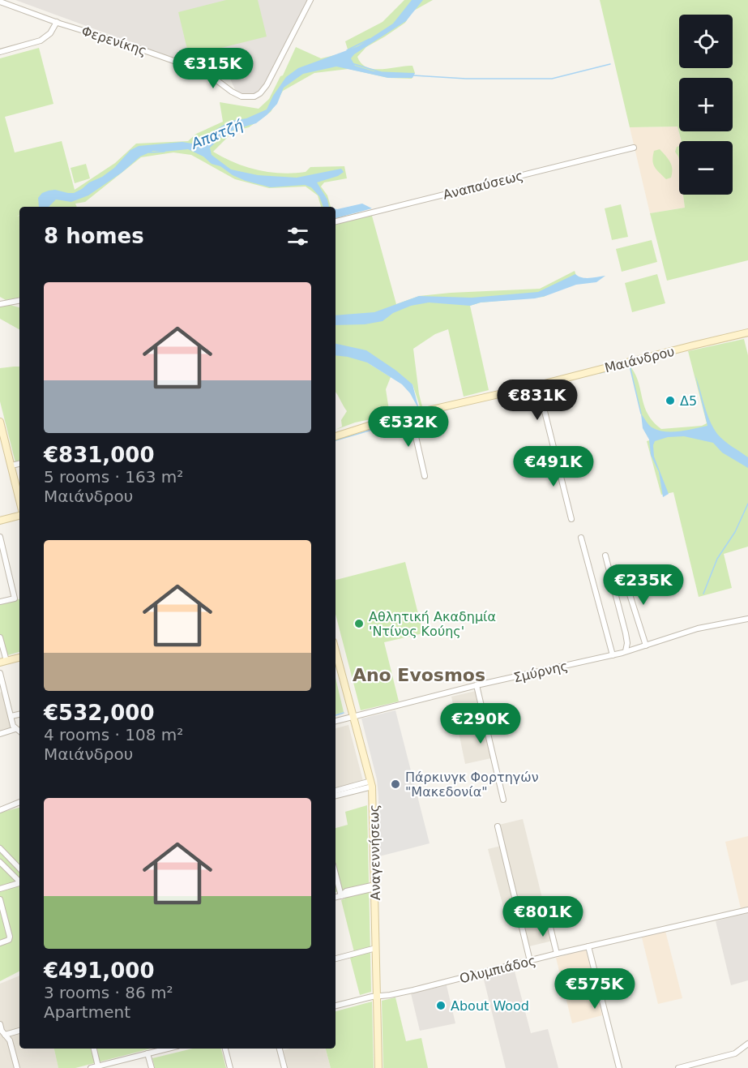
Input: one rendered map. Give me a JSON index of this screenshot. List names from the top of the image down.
{
  "streets": {
    "street": [
      "Φερενίκης",
      "Αναπαύσεως",
      "Μαιάνδρου",
      "Σμύρνης",
      "Αναγεννήσεως",
      "Ολυμπιάδος"
    ]
  },
  "crossings": [
    ["Σμύρνης", "Αναγεννήσεως"],
    ["Αναγεννήσεως", "Ολυμπιάδος"]
  ],
  "districts": ["Ano Evosmos"],
  "water": ["Απατζή"],
  "places": [
    "Δ5",
    "Αθλητική Ακαδημία 'Ντίνος Κούης'",
    "Πάρκινγκ Φορτηγών \"Μακεδονία\"",
    "About Wood"
  ],
  "page": {
    "map_buttons": ["+", "−"],
    "price": [
      "€315K",
      "€831K",
      "€532K",
      "€491K",
      "€235K",
      "€290K",
      "€801K",
      "€575K"
    ],
    "heading": "8 homes",
    "list": [
      {
        "name": "€831,000",
        "note": "5 rooms · 163 m² · Μαιάνδρου"
      },
      {
        "name": "€532,000",
        "note": "4 rooms · 108 m² · Μαιάνδρου"
      },
      {
        "name": "€491,000",
        "note": "3 rooms · 86 m² · Apartment"
      }
    ]
  }
}
